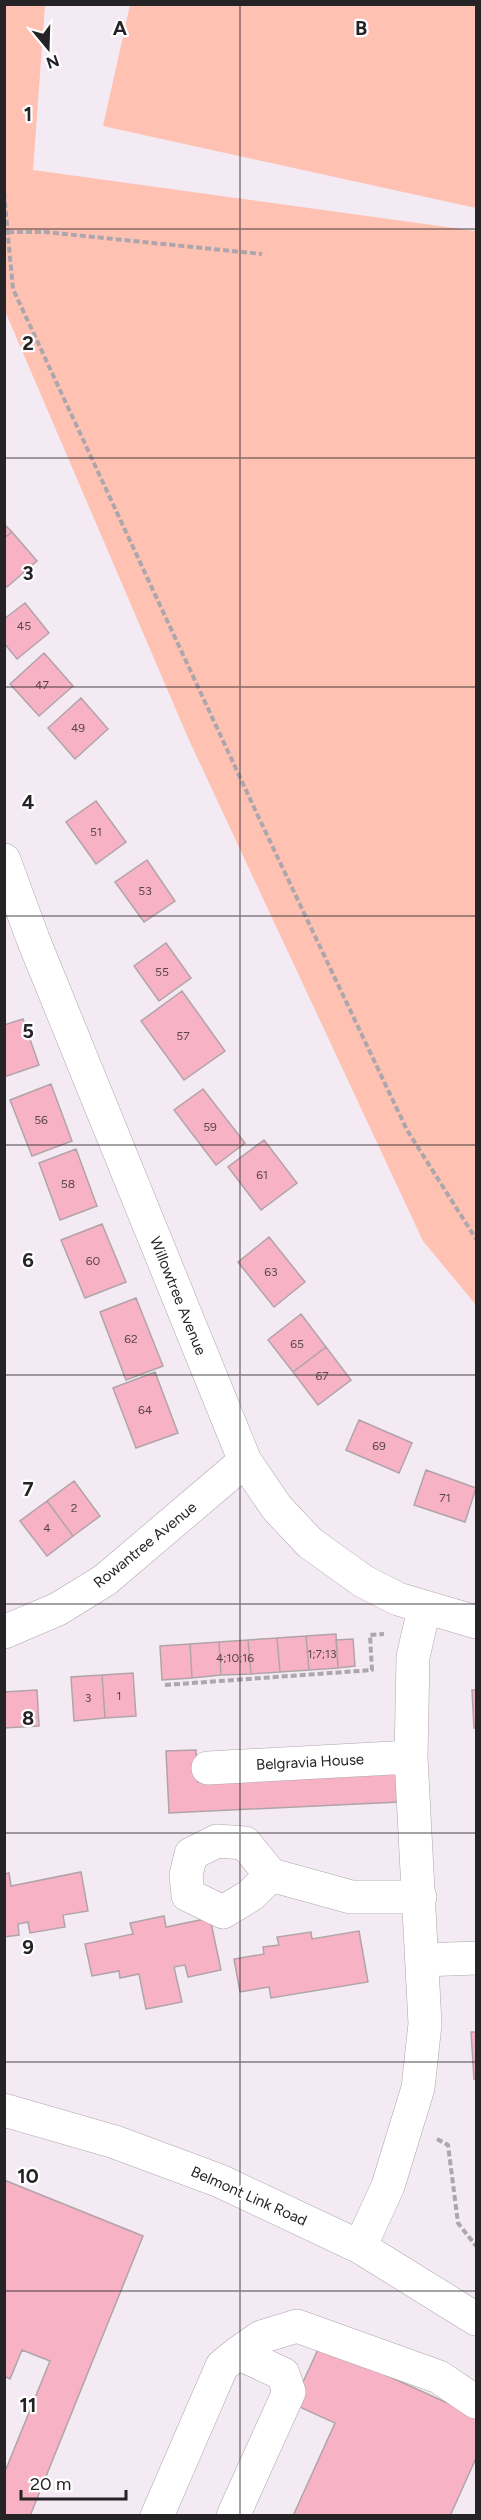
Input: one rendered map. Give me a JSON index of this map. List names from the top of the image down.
{
  "streets": {
    "street": [
      "Willowtree Avenue",
      "Rowantree Avenue",
      "Belgravia House",
      "Belmont Link Road"
    ]
  },
  "crossings": [
    ["Willowtree Avenue", "Rowantree Avenue"]
  ],
  "house_numbers": [
    "45",
    "47",
    "49",
    "51",
    "53",
    "55",
    "57",
    "56",
    "59",
    "61",
    "58",
    "60",
    "63",
    "62",
    "65",
    "67",
    "64",
    "69",
    "71",
    "2",
    "4",
    "1;7;13",
    "4;10;16",
    "1",
    "3"
  ],
  "scale_bar": "20 m",
  "north": "bottom",
  "grid": {
    "columns": ["A", "B"],
    "rows": [
      "1",
      "2",
      "3",
      "4",
      "5",
      "6",
      "7",
      "8",
      "9",
      "10",
      "11"
    ]
  }
}
